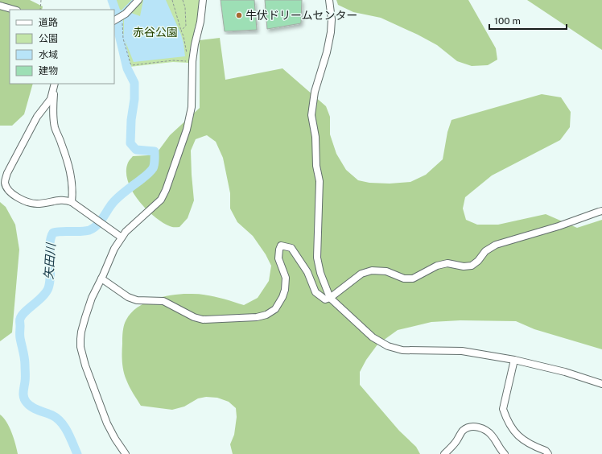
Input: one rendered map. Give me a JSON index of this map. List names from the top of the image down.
{
  "water": ["矢田川"],
  "parks": ["赤谷公園"],
  "places": ["牛伏ドリームセンター"],
  "legend": [
    "道路",
    "公園",
    "水域",
    "建物"
  ],
  "scale_bar": "100 m"
}
